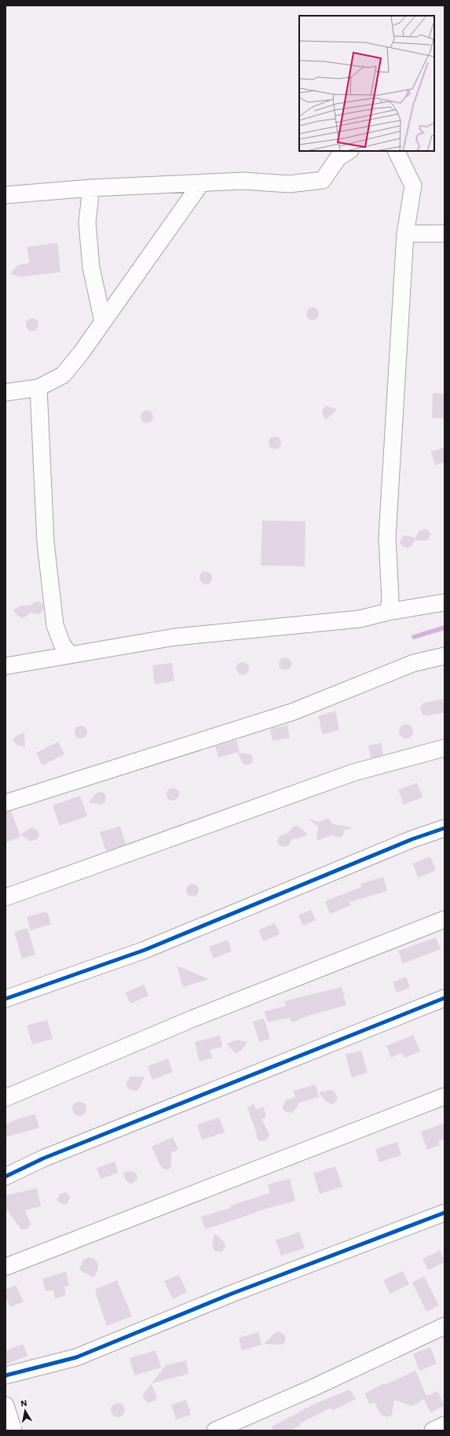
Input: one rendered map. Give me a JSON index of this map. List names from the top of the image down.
{
  "north": "top"
}
